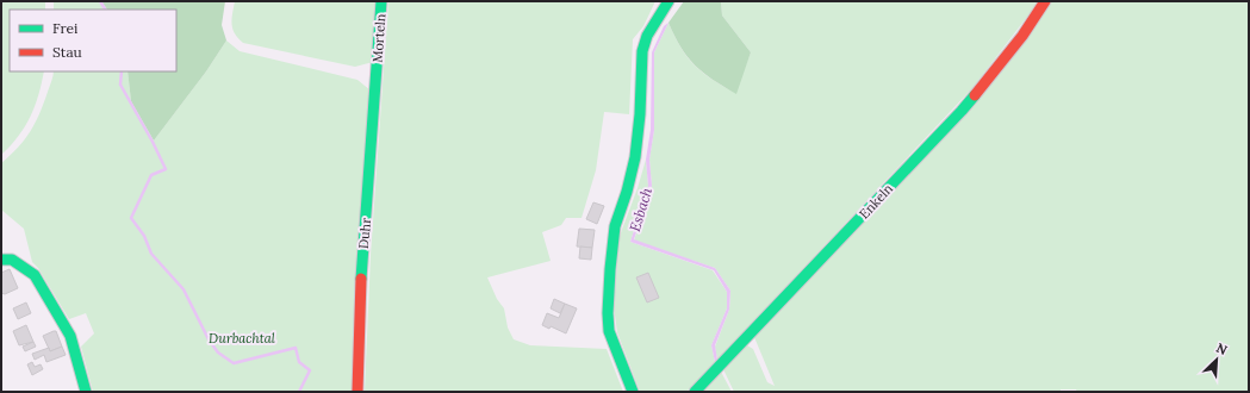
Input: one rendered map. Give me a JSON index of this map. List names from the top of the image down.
{
  "streets": {
    "street": ["Morteln", "Enkeln", "Duhr"]
  },
  "crossings": [
    ["Morteln", "Duhr"]
  ],
  "water": ["Esbach"],
  "parks": ["Durbachtal"],
  "legend": ["Frei", "Stau"],
  "north": "top right"
}
